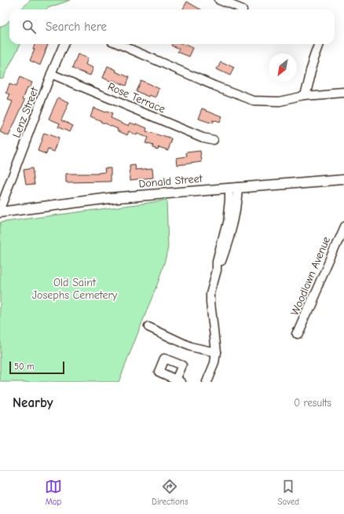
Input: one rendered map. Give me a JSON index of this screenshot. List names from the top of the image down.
{
  "streets": {
    "street": [
      "Rose Terrace",
      "Lenz Street",
      "Donald Street",
      "Woodlawn Avenue"
    ]
  },
  "crossings": [
    ["Rose Terrace", "Lenz Street"]
  ],
  "parks": ["Old Saint Josephs Cemetery"],
  "scale_bar": "50 m",
  "north": "bottom left",
  "page": {
    "search": "Search here",
    "scale": "50 m",
    "heading": ["Nearby", "0 results"],
    "nav": ["Map", "Directions", "Saved"]
  }
}
